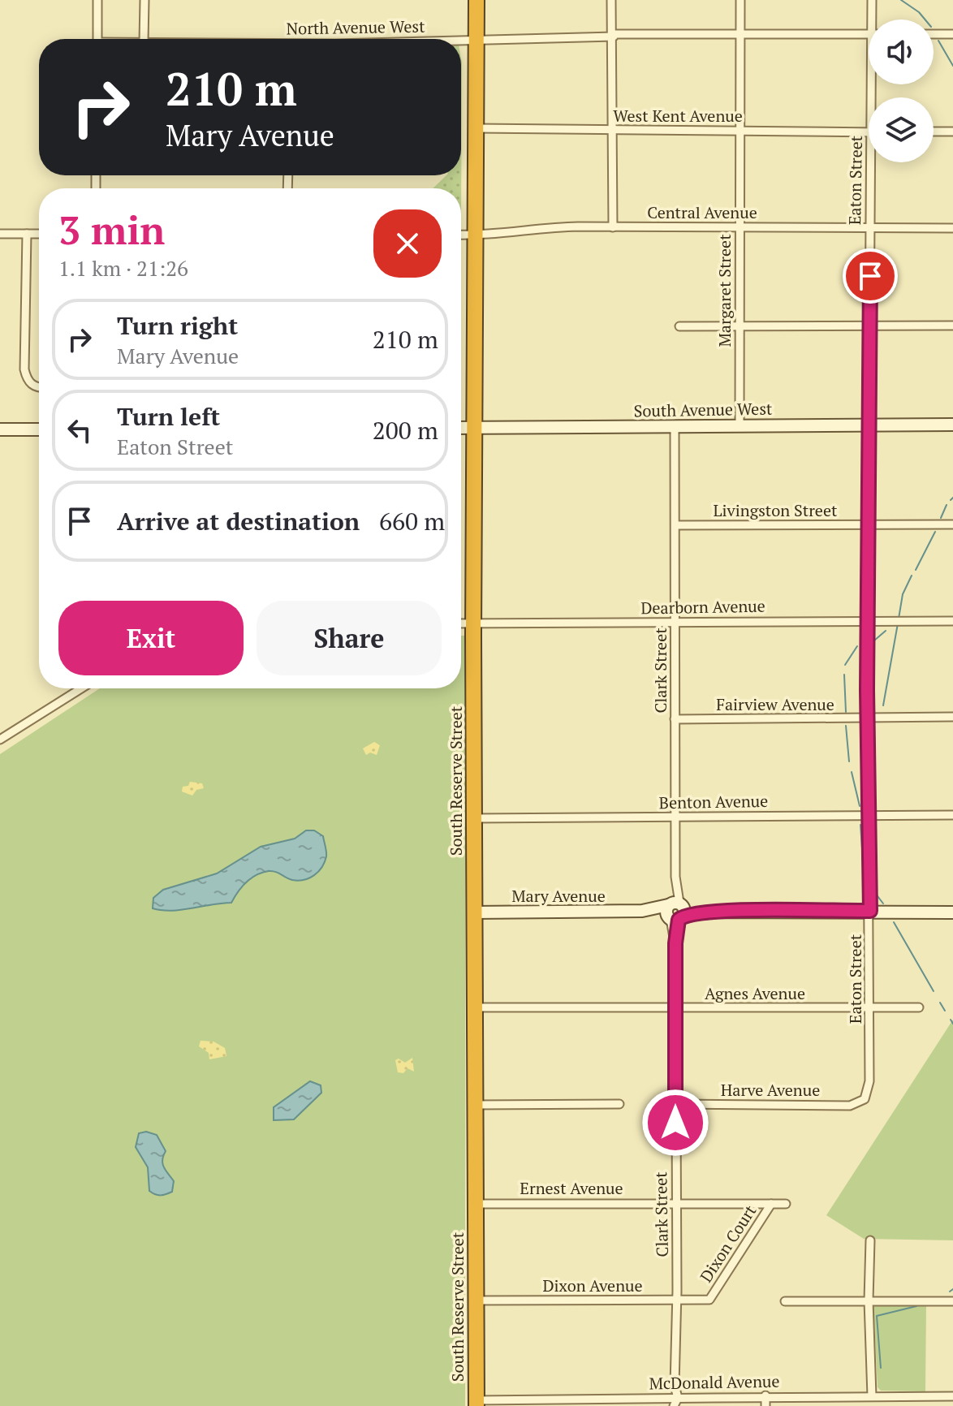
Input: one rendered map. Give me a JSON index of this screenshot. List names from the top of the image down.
{
  "streets": {
    "highway": ["South Reserve Street"],
    "street": [
      "North Avenue West",
      "West Kent Avenue",
      "Eaton Street",
      "Central Avenue",
      "Margaret Street",
      "South Avenue West",
      "Livingston Street",
      "Dearborn Avenue",
      "Clark Street",
      "Fairview Avenue",
      "Benton Avenue",
      "Mary Avenue",
      "Agnes Avenue",
      "Harve Avenue",
      "Ernest Avenue",
      "Dixon Court",
      "Dixon Avenue",
      "McDonald Avenue"
    ]
  },
  "crossings": [
    ["North Avenue West", "Margaret Street"],
    ["North Avenue West", "South Reserve Street"],
    ["West Kent Avenue", "Margaret Street"],
    ["West Kent Avenue", "South Reserve Street"],
    ["Eaton Street", "Central Avenue"],
    ["Eaton Street", "South Avenue West"],
    ["Eaton Street", "Livingston Street"],
    ["Eaton Street", "Dearborn Avenue"],
    ["Eaton Street", "Fairview Avenue"],
    ["Eaton Street", "Benton Avenue"],
    ["Eaton Street", "Agnes Avenue"],
    ["Eaton Street", "Harve Avenue"],
    ["Central Avenue", "Margaret Street"],
    ["Central Avenue", "South Reserve Street"],
    ["Margaret Street", "South Avenue West"],
    ["South Avenue West", "Clark Street"],
    ["South Avenue West", "South Reserve Street"],
    ["Livingston Street", "Clark Street"],
    ["Dearborn Avenue", "Clark Street"],
    ["Dearborn Avenue", "South Reserve Street"],
    ["Clark Street", "Fairview Avenue"],
    ["Clark Street", "Benton Avenue"],
    ["Clark Street", "Mary Avenue"],
    ["Clark Street", "Agnes Avenue"],
    ["Clark Street", "Harve Avenue"],
    ["Clark Street", "Ernest Avenue"],
    ["Clark Street", "Dixon Avenue"],
    ["Clark Street", "McDonald Avenue"],
    ["South Reserve Street", "Benton Avenue"],
    ["South Reserve Street", "Mary Avenue"],
    ["South Reserve Street", "Agnes Avenue"],
    ["South Reserve Street", "Ernest Avenue"],
    ["South Reserve Street", "Dixon Avenue"],
    ["South Reserve Street", "McDonald Avenue"],
    ["Ernest Avenue", "Dixon Court"],
    ["Dixon Court", "Dixon Avenue"]
  ],
  "page": {
    "turn": ["210 m", "Mary Avenue"],
    "heading": ["3 min", "1.1 km · 21:26"],
    "list": [
      {
        "name": "Turn right",
        "note": "Mary Avenue",
        "value": "210 m"
      },
      {
        "name": "Turn left",
        "note": "Eaton Street",
        "value": "200 m"
      },
      {
        "name": "Arrive at destination",
        "value": "660 m"
      }
    ],
    "buttons": ["Exit", "Share"]
  }
}
